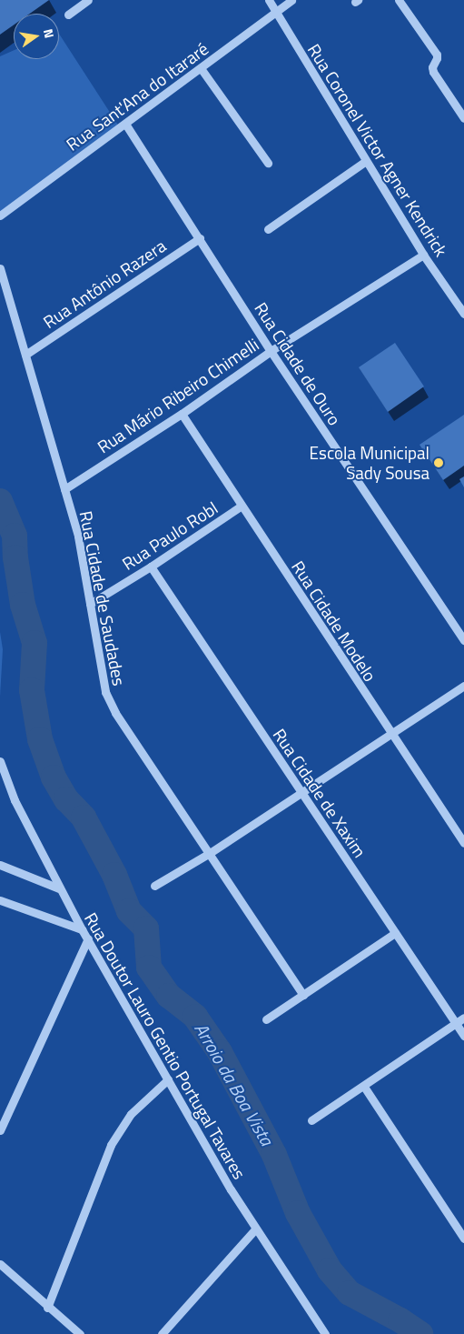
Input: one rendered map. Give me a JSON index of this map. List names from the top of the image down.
{
  "streets": {
    "street": [
      "Rua Sant'Ana do Itararé",
      "Rua Coronel Victor Agner Kendrick",
      "Rua Antônio Razera",
      "Rua Cidade de Ouro",
      "Rua Mário Ribeiro Chimelli",
      "Rua Paulo Robl",
      "Rua Cidade de Saudades",
      "Rua Cidade Modelo",
      "Rua Cidade de Xaxim",
      "Rua Doutor Lauro Gentio Portugal Tavares"
    ]
  },
  "crossings": [
    ["Rua Sant'Ana do Itararé", "Rua Coronel Victor Agner Kendrick"],
    ["Rua Sant'Ana do Itararé", "Rua Cidade de Ouro"],
    ["Rua Coronel Victor Agner Kendrick", "Rua Mário Ribeiro Chimelli"],
    ["Rua Antônio Razera", "Rua Cidade de Ouro"],
    ["Rua Antônio Razera", "Rua Cidade de Saudades"],
    ["Rua Cidade de Ouro", "Rua Mário Ribeiro Chimelli"],
    ["Rua Mário Ribeiro Chimelli", "Rua Cidade de Saudades"],
    ["Rua Mário Ribeiro Chimelli", "Rua Cidade Modelo"],
    ["Rua Paulo Robl", "Rua Cidade de Saudades"],
    ["Rua Paulo Robl", "Rua Cidade Modelo"],
    ["Rua Paulo Robl", "Rua Cidade de Xaxim"]
  ],
  "water": ["Arroio da Boa Vista"],
  "places": ["Escola Municipal Sady Sousa"],
  "north": "right"
}
